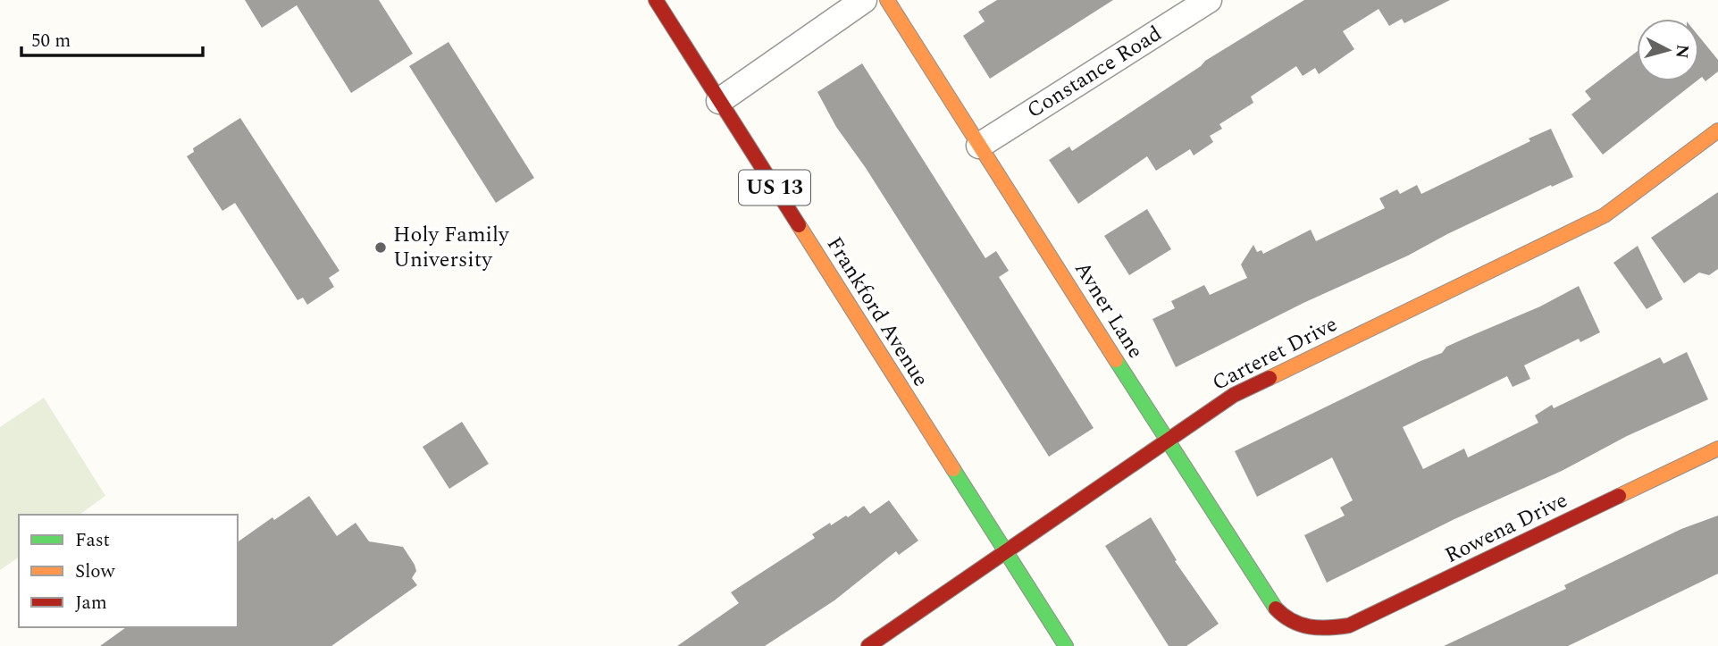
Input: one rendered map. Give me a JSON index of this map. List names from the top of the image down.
{
  "streets": {
    "street": [
      "Constance Road",
      "US 13",
      "Avner Lane",
      "Frankford Avenue",
      "Carteret Drive",
      "Rowena Drive"
    ]
  },
  "crossings": [
    ["Constance Road", "Avner Lane"],
    ["Avner Lane", "Carteret Drive"],
    ["Avner Lane", "Rowena Drive"],
    ["Frankford Avenue", "Carteret Drive"]
  ],
  "places": ["Holy Family University"],
  "legend": ["Fast", "Slow", "Jam"],
  "scale_bar": "50 m",
  "north": "right"
}
